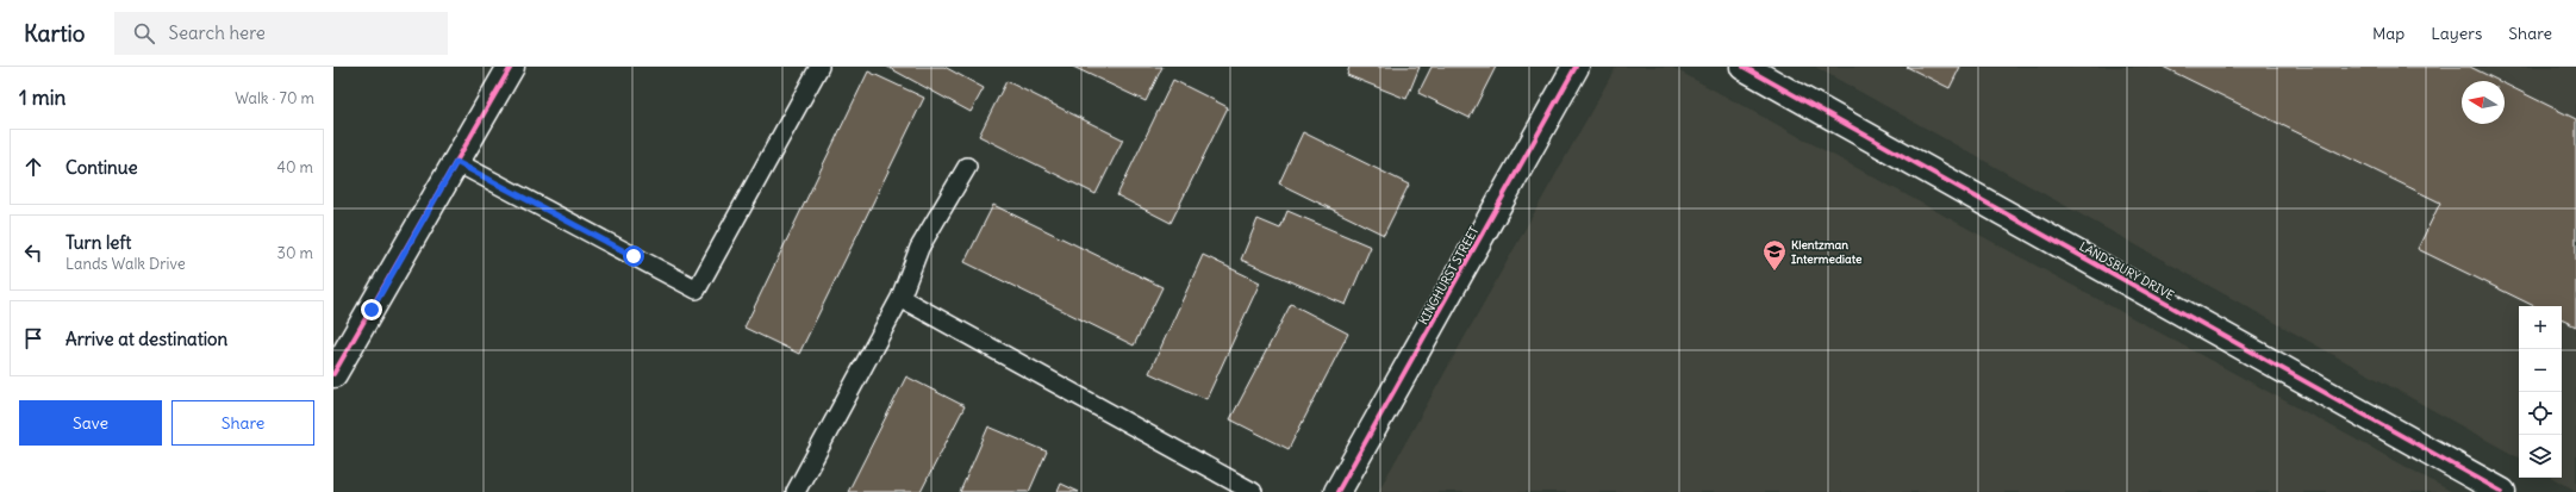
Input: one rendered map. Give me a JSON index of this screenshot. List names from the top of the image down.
{
  "streets": {
    "street": ["LANDSBURY DRIVE", "KINGHURST STREET"]
  },
  "places": {
    "school or university": ["Klentzman Intermediate"]
  },
  "north": "left",
  "page": {
    "header": "Kartio",
    "search": "Search here",
    "nav": ["Map", "Layers", "Share"],
    "heading": ["1 min", "Walk · 70 m"],
    "list": [
      ["Continue", "40 m"],
      ["Turn left", "Lands Walk Drive", "30 m"],
      "Arrive at destination"
    ],
    "map_buttons": ["+", "−"],
    "buttons": ["Save", "Share"]
  }
}
